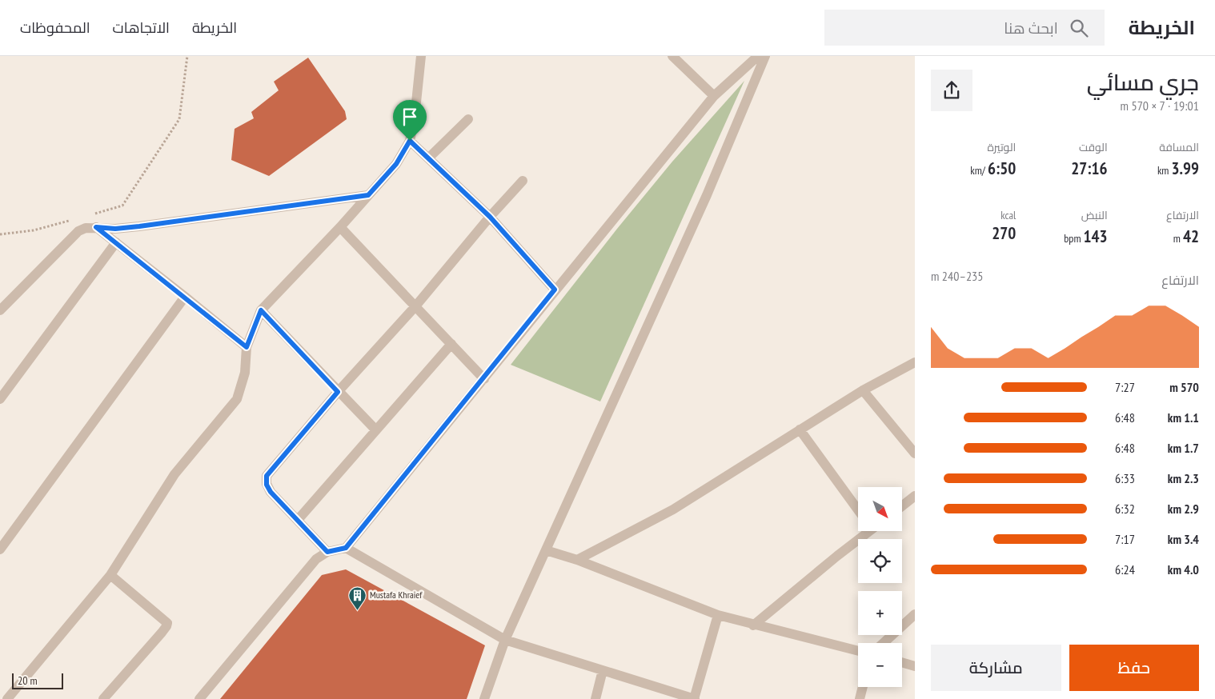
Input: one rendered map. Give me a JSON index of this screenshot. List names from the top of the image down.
{
  "places": {
    "building": ["Mustafa Khraief"]
  },
  "scale_bar": "20 m",
  "north": "bottom right",
  "page": {
    "header": "الخريطة",
    "search": "ابحث هنا",
    "nav": ["الخريطة", "الاتجاهات", "المحفوظات"],
    "heading": ["جري مسائي", "19:01 · 7 × 570 m"],
    "stats": [
      ["المسافة", "3.99 km"],
      ["الوقت", "27:16"],
      ["الوتيرة", "6:50 /km"],
      ["الارتفاع", "42 m"],
      ["النبض", "143 bpm"],
      ["kcal", "270"]
    ],
    "chart": ["الارتفاع", "235–240 m"],
    "list": [
      {
        "name": "570 m",
        "note": "7:27"
      },
      {
        "name": "1.1 km",
        "note": "6:48"
      },
      {
        "name": "1.7 km",
        "note": "6:48"
      },
      {
        "name": "2.3 km",
        "note": "6:33"
      },
      {
        "name": "2.9 km",
        "note": "6:32"
      },
      {
        "name": "3.4 km",
        "note": "7:17"
      },
      {
        "name": "4.0 km",
        "note": "6:24"
      }
    ],
    "map_buttons": ["+", "−"],
    "buttons": ["حفظ", "مشاركة"],
    "scale": "20 m"
  }
}
